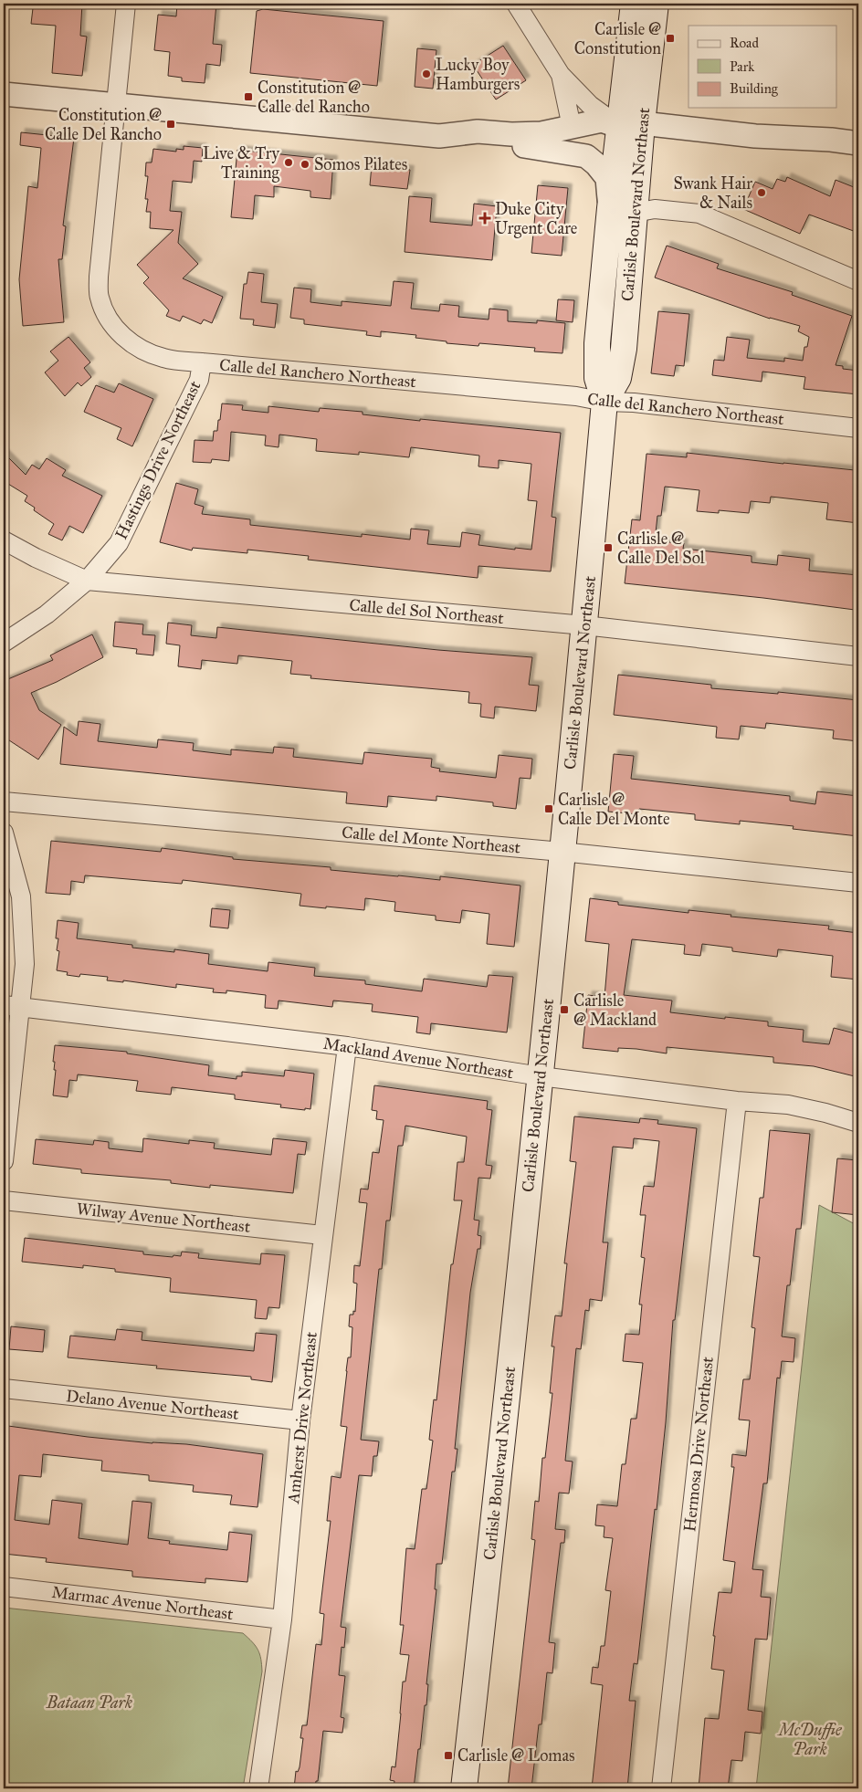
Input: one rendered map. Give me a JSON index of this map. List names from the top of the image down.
{
  "streets": {
    "main road": ["Carlisle Boulevard Northeast"],
    "street": [
      "Calle del Ranchero Northeast",
      "Hastings Drive Northeast",
      "Calle del Sol Northeast",
      "Calle del Monte Northeast",
      "Mackland Avenue Northeast",
      "Wilway Avenue Northeast",
      "Delano Avenue Northeast",
      "Amherst Drive Northeast",
      "Hermosa Drive Northeast",
      "Marmac Avenue Northeast"
    ]
  },
  "crossings": [
    ["Carlisle Boulevard Northeast", "Calle del Ranchero Northeast"],
    ["Carlisle Boulevard Northeast", "Calle del Sol Northeast"],
    ["Carlisle Boulevard Northeast", "Calle del Monte Northeast"],
    ["Carlisle Boulevard Northeast", "Mackland Avenue Northeast"],
    ["Calle del Ranchero Northeast", "Hastings Drive Northeast"],
    ["Hastings Drive Northeast", "Calle del Sol Northeast"],
    ["Mackland Avenue Northeast", "Amherst Drive Northeast"],
    ["Mackland Avenue Northeast", "Hermosa Drive Northeast"],
    ["Wilway Avenue Northeast", "Amherst Drive Northeast"],
    ["Delano Avenue Northeast", "Amherst Drive Northeast"],
    ["Amherst Drive Northeast", "Marmac Avenue Northeast"]
  ],
  "parks": ["Bataan Park", "McDuffie Park"],
  "places": {
    "transit": [
      "Carlisle @ Constitution",
      "Constitution @ Calle del Rancho",
      "Constitution @ Calle Del Rancho",
      "Carlisle @ Calle Del Sol",
      "Carlisle @ Calle Del Monte",
      "Carlisle @ Mackland",
      "Carlisle @ Lomas"
    ],
    "other": [
      "Lucky Boy Hamburgers",
      "Live & Try Training",
      "Somos Pilates",
      "Swank Hair & Nails"
    ],
    "health": ["Duke City Urgent Care"]
  },
  "legend": ["Road", "Park", "Building"]
}
